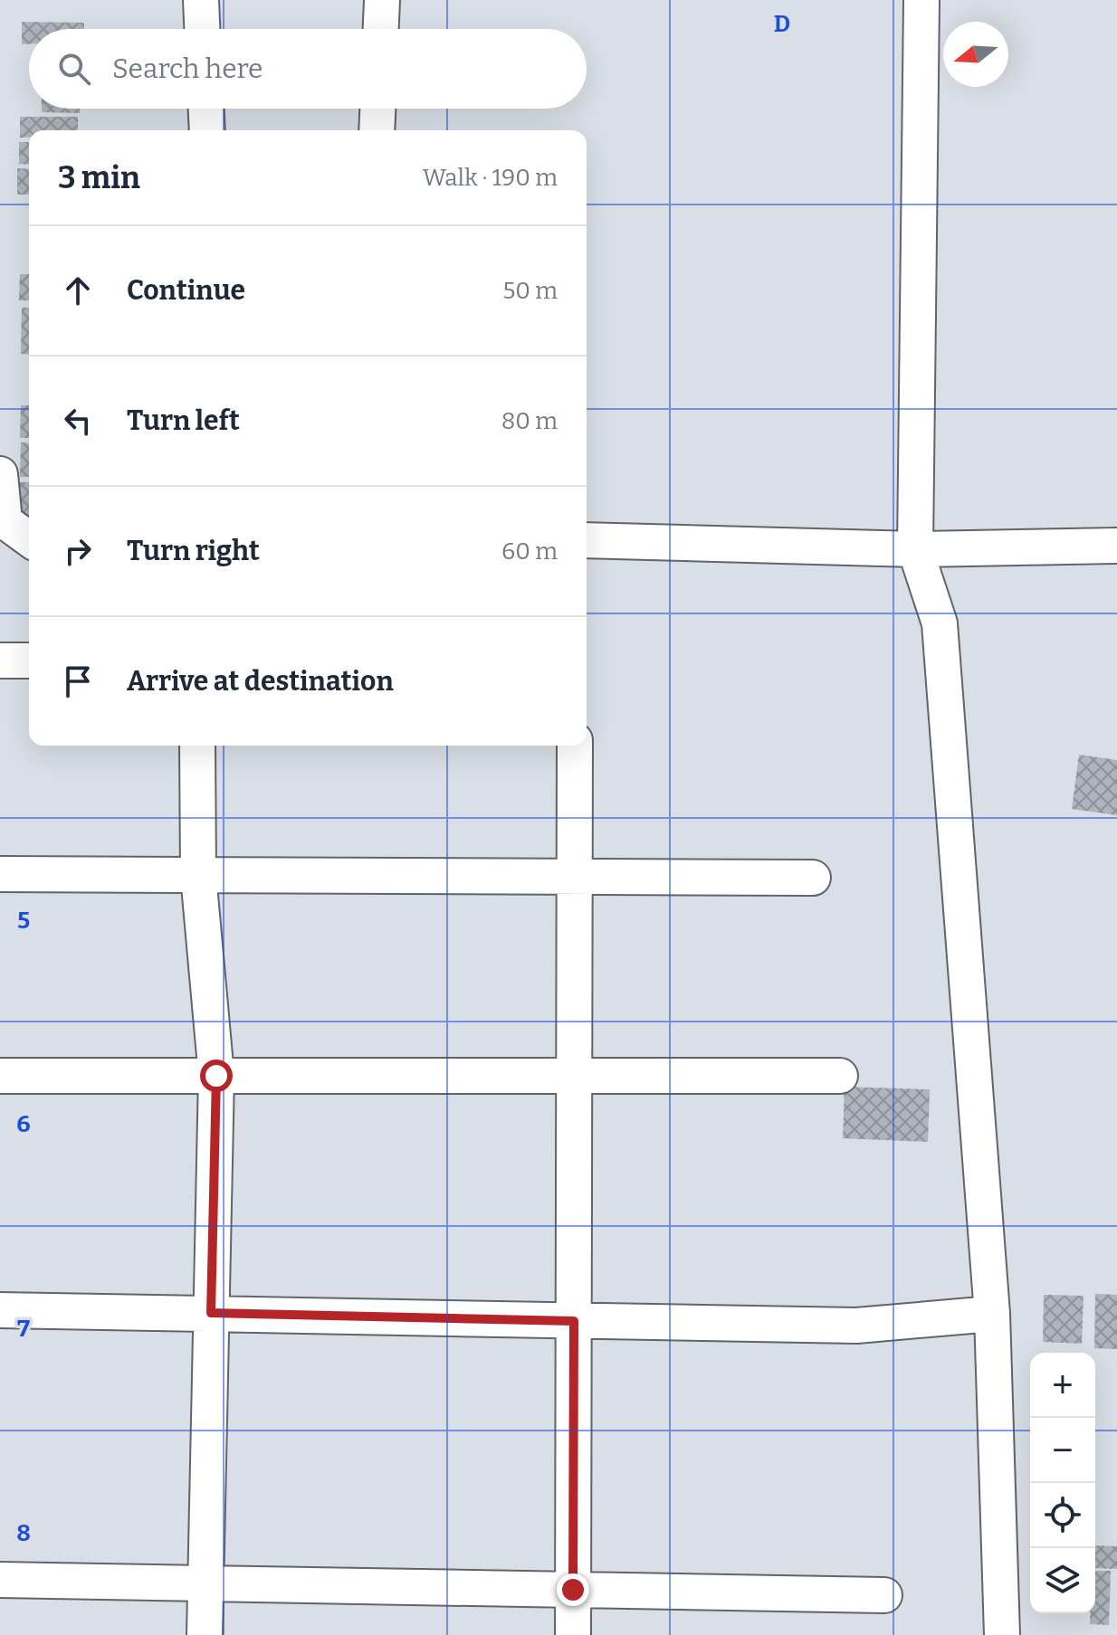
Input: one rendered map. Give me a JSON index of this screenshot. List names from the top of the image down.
{
  "north": "left",
  "page": {
    "search": "Search here",
    "heading": ["3 min", "Walk · 190 m"],
    "list": [
      ["Continue", "50 m"],
      ["Turn left", "80 m"],
      ["Turn right", "60 m"],
      "Arrive at destination"
    ],
    "map_buttons": ["+", "−"]
  },
  "grid": {
    "columns": ["D"],
    "rows": [
      "5",
      "6",
      "7",
      "8"
    ]
  }
}
